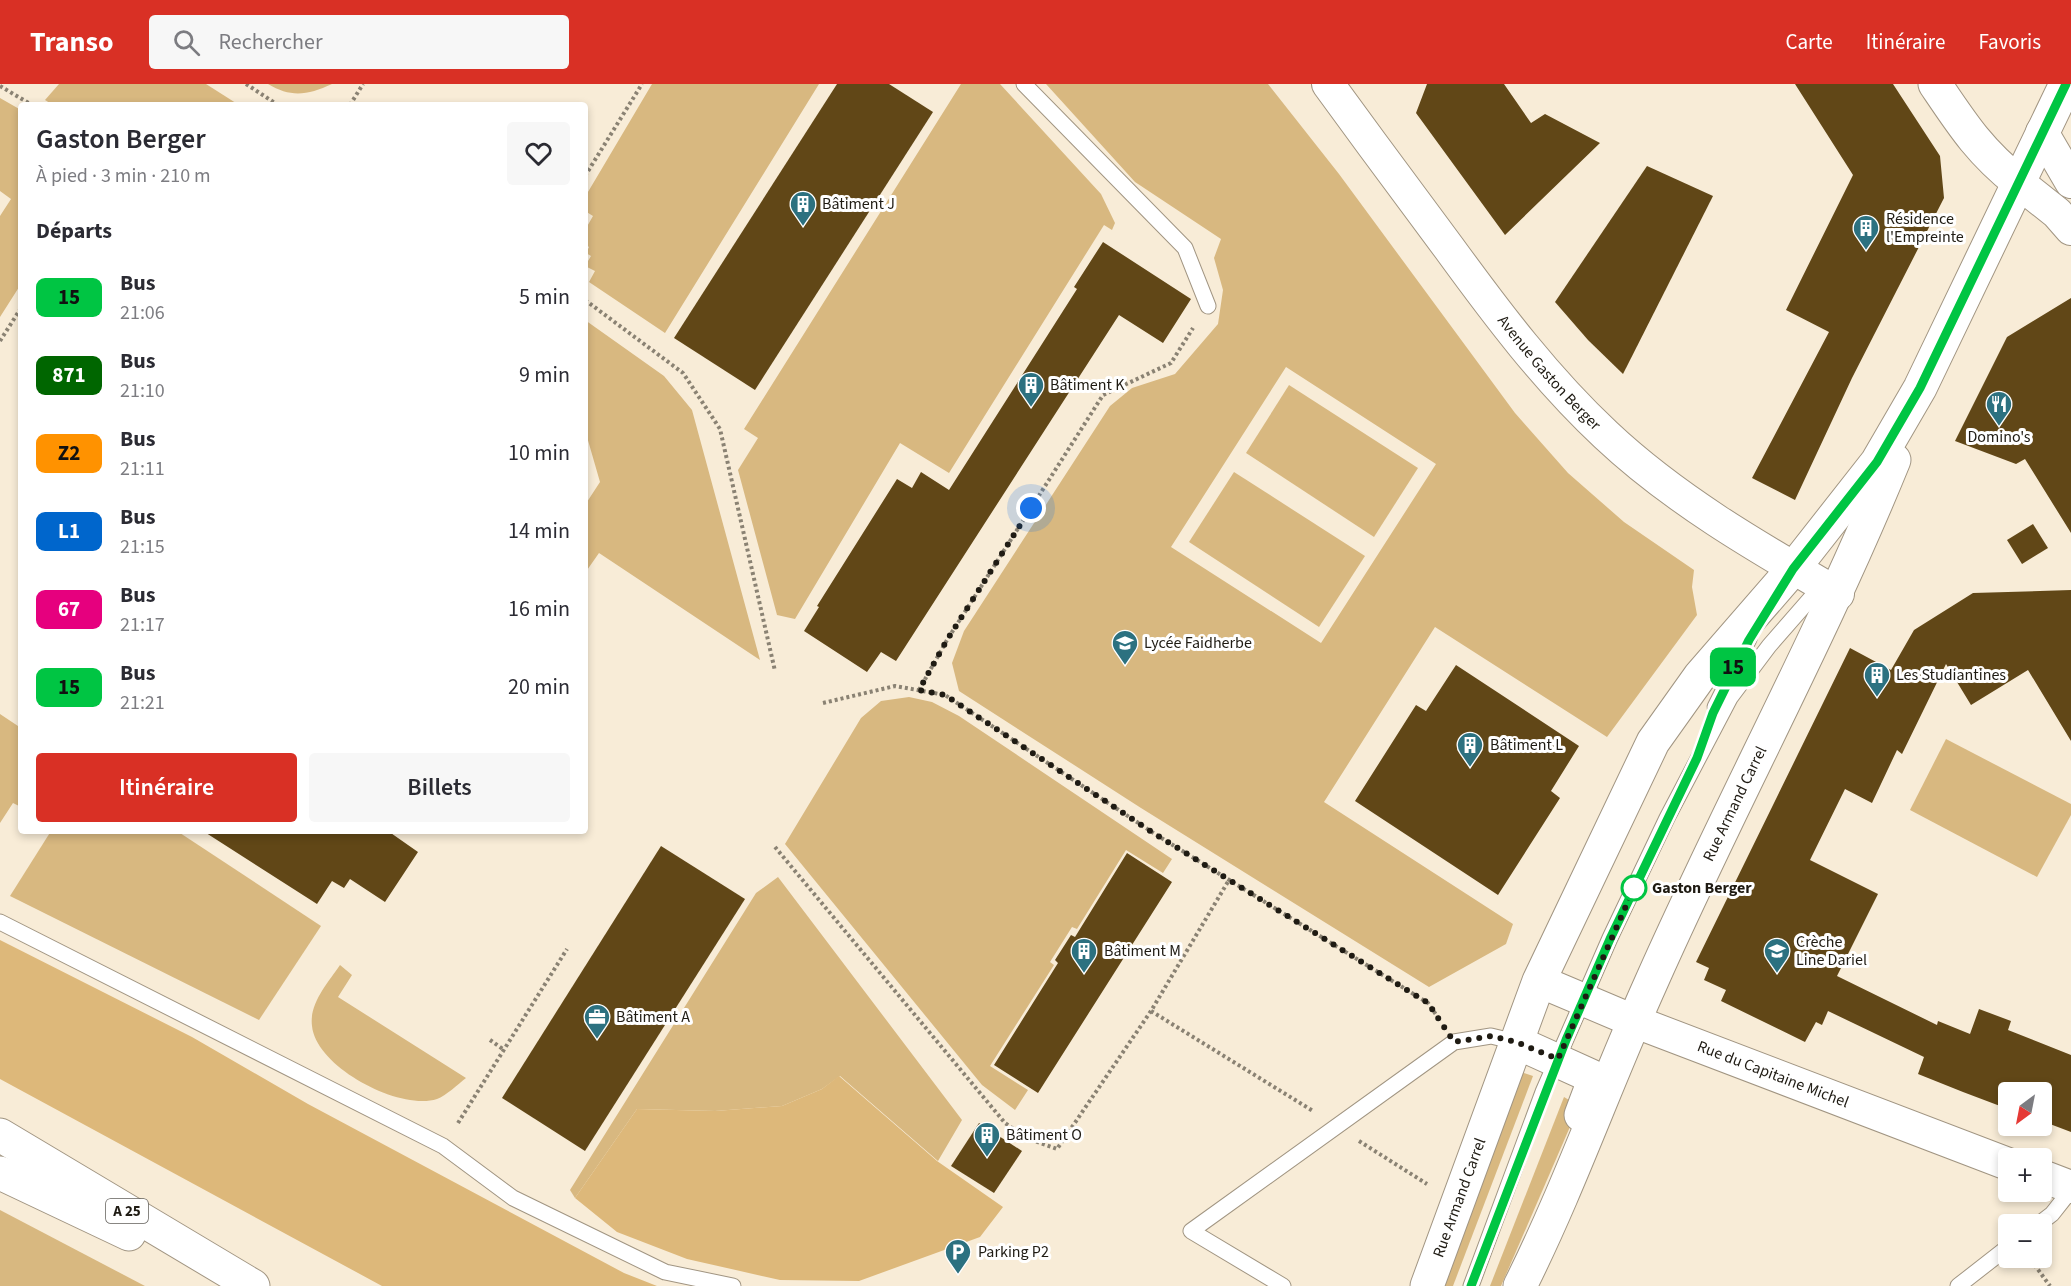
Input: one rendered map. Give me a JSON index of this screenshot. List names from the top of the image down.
{
  "streets": {
    "main road": ["Rue Armand Carrel", "A 25"],
    "street": ["Avenue Gaston Berger", "Rue du Capitaine Michel"]
  },
  "crossings": [
    ["Avenue Gaston Berger", "Rue Armand Carrel"],
    ["Rue Armand Carrel", "Rue du Capitaine Michel"]
  ],
  "places": {
    "building": [
      "Bâtiment J",
      "Résidence l'Empreinte",
      "Bâtiment K",
      "Les Studiantines",
      "Bâtiment L",
      "Bâtiment M",
      "Bâtiment O"
    ],
    "restaurant": ["Domino's"],
    "school or university": ["Lycée Faidherbe", "Crèche Line Dariel"],
    "other": ["Gaston Berger"],
    "office": ["Bâtiment A"],
    "parking": ["Parking P2"]
  },
  "lines": ["bus line 15"],
  "north": "bottom left",
  "page": {
    "header": "Transo",
    "search": "Rechercher",
    "nav": ["Carte", "Itinéraire", "Favoris"],
    "on_map": "15",
    "heading": [
      ["Gaston Berger", "À pied · 3 min · 210 m"],
      "Départs"
    ],
    "list": [
      {
        "mark": "15",
        "name": "Bus",
        "note": "21:06",
        "value": "5 min"
      },
      {
        "mark": "871",
        "name": "Bus",
        "note": "21:10",
        "value": "9 min"
      },
      {
        "mark": "Z2",
        "name": "Bus",
        "note": "21:11",
        "value": "10 min"
      },
      {
        "mark": "L1",
        "name": "Bus",
        "note": "21:15",
        "value": "14 min"
      },
      {
        "mark": "67",
        "name": "Bus",
        "note": "21:17",
        "value": "16 min"
      },
      {
        "mark": "15",
        "name": "Bus",
        "note": "21:21",
        "value": "20 min"
      }
    ],
    "buttons": ["Itinéraire", "Billets"],
    "map_buttons": ["+", "−"]
  }
}
